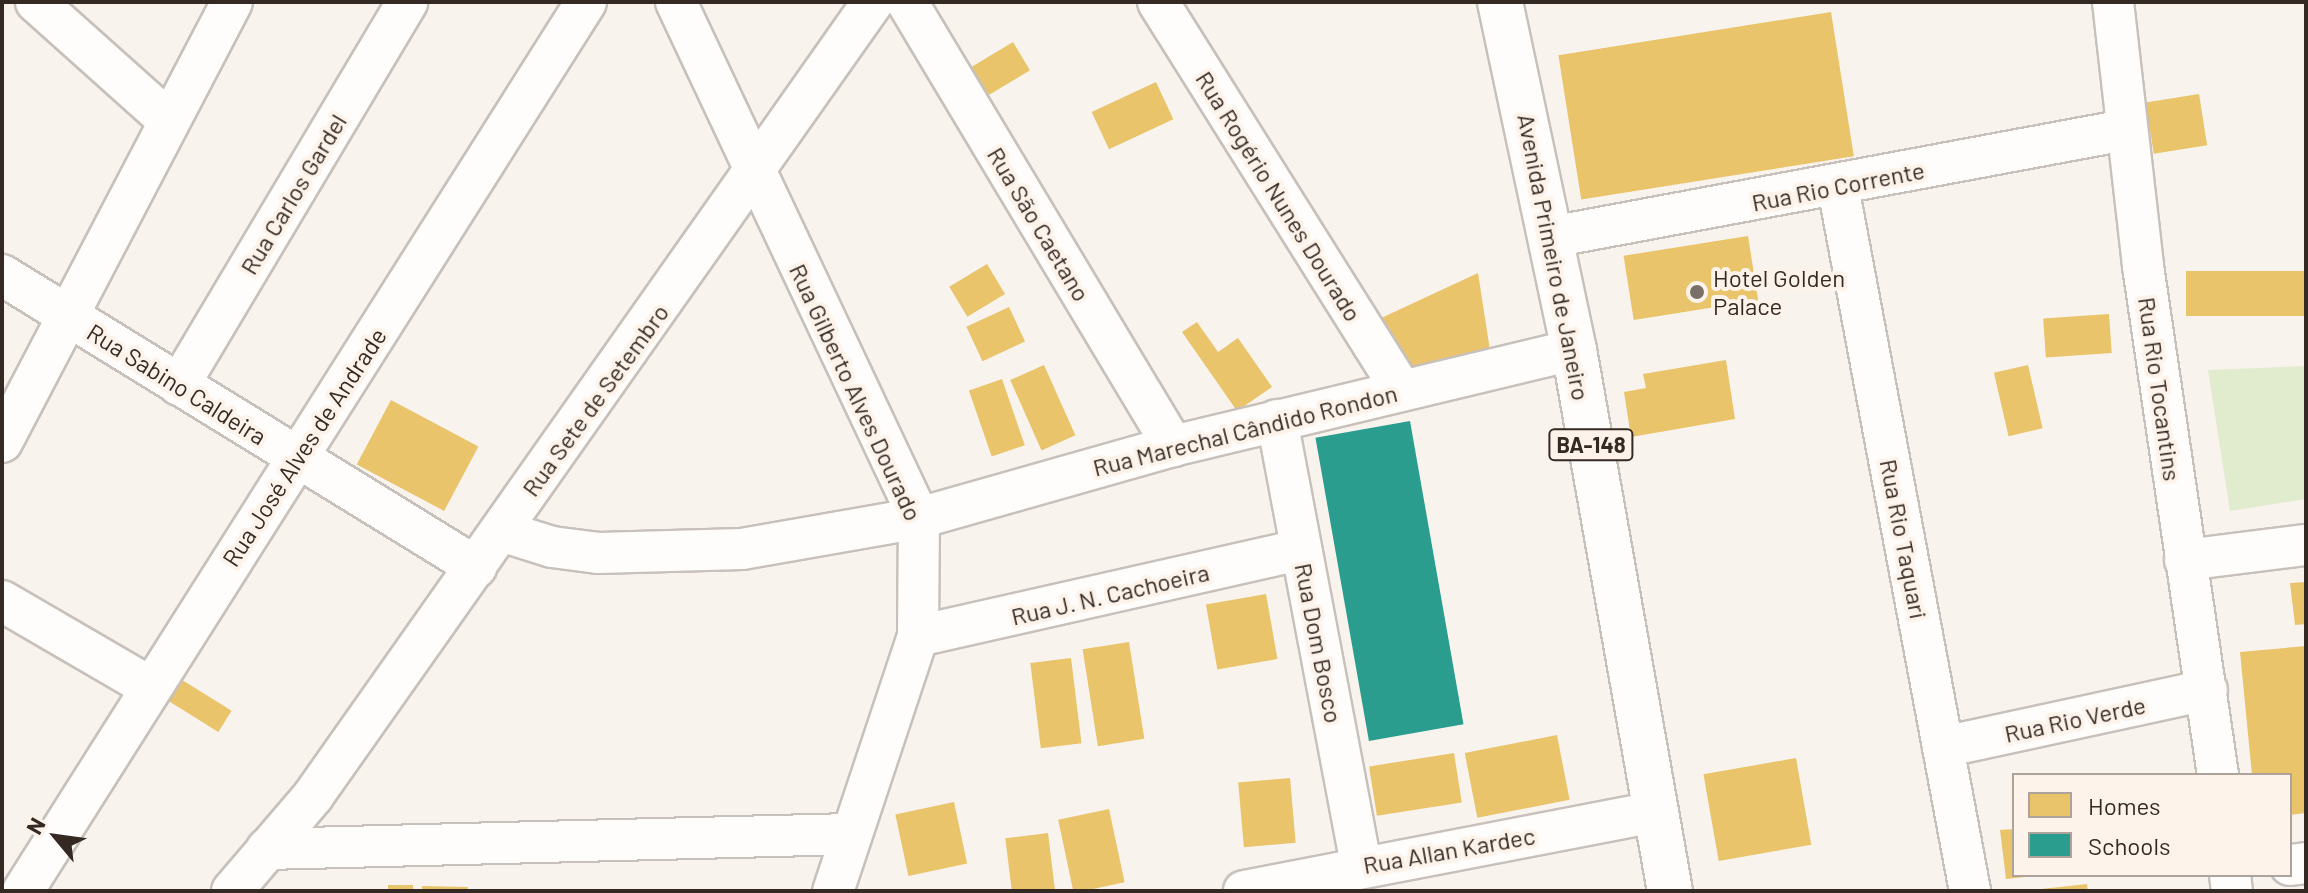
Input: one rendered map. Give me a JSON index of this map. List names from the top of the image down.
{
  "streets": {
    "main road": ["Avenida Primeiro de Janeiro", "BA-148"],
    "street": [
      "Rua Rio Corrente",
      "Rua Carlos Gardel",
      "Rua Rogério Nunes Dourado",
      "Rua São Caetano",
      "Rua Sabino Caldeira",
      "Rua Rio Tocantins",
      "Rua Gilberto Alves Dourado",
      "Rua Sete de Setembro",
      "Rua Marechal Cândido Rondon",
      "Rua José Alves de Andrade",
      "Rua Rio Taquari",
      "Rua J. N. Cachoeira",
      "Rua Dom Bosco",
      "Rua Rio Verde",
      "Rua Allan Kardec"
    ]
  },
  "crossings": [
    ["Rua Rio Corrente", "Avenida Primeiro de Janeiro"],
    ["Rua Rio Corrente", "Rua Rio Tocantins"],
    ["Rua Rio Corrente", "Rua Rio Taquari"],
    ["Rua Carlos Gardel", "Rua Sabino Caldeira"],
    ["Rua Rogério Nunes Dourado", "Rua Marechal Cândido Rondon"],
    ["Rua São Caetano", "Rua Marechal Cândido Rondon"],
    ["Avenida Primeiro de Janeiro", "Rua Marechal Cândido Rondon"],
    ["Avenida Primeiro de Janeiro", "Rua Allan Kardec"],
    ["Rua Sabino Caldeira", "Rua Sete de Setembro"],
    ["Rua Sabino Caldeira", "Rua José Alves de Andrade"],
    ["Rua Rio Tocantins", "Rua Rio Verde"],
    ["Rua Gilberto Alves Dourado", "Rua Sete de Setembro"],
    ["Rua Gilberto Alves Dourado", "Rua Marechal Cândido Rondon"],
    ["Rua Gilberto Alves Dourado", "Rua J. N. Cachoeira"],
    ["Rua Sete de Setembro", "Rua Marechal Cândido Rondon"],
    ["Rua Marechal Cândido Rondon", "Rua Dom Bosco"],
    ["Rua Rio Taquari", "Rua Rio Verde"],
    ["Rua J. N. Cachoeira", "Rua Dom Bosco"],
    ["Rua Dom Bosco", "Rua Allan Kardec"]
  ],
  "places": ["Hotel Golden Palace"],
  "legend": ["Homes", "Schools"],
  "north": "top left"
}
